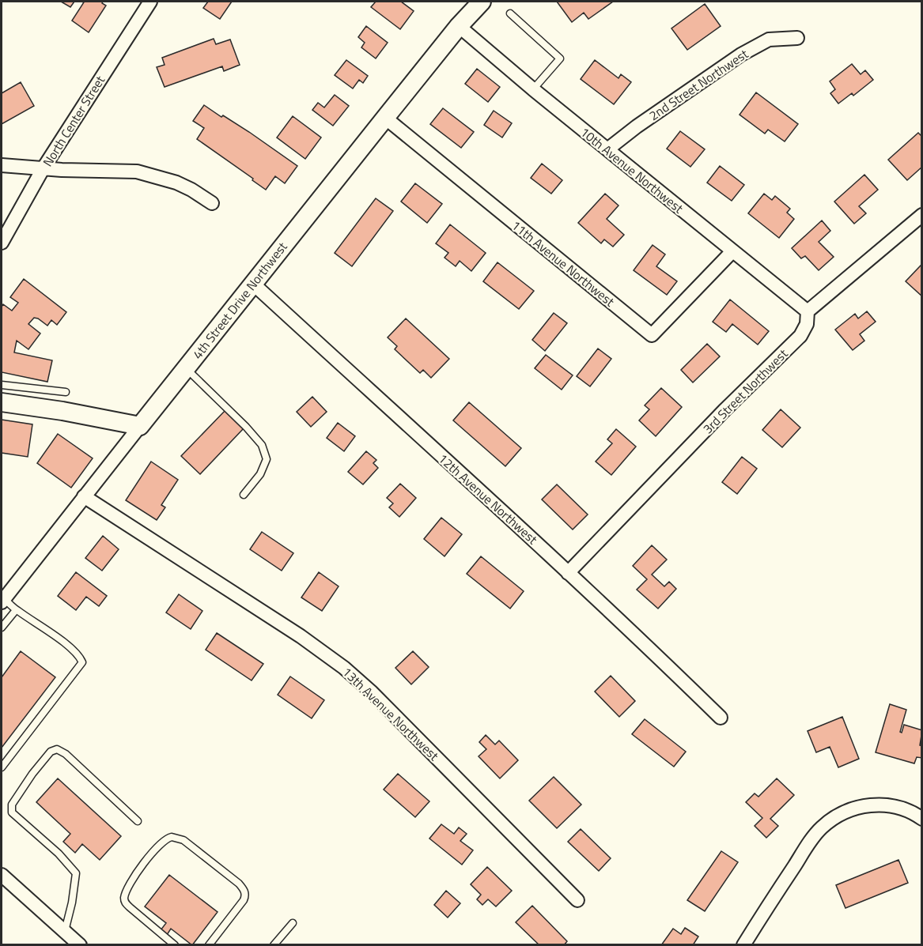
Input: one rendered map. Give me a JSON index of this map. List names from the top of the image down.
{
  "streets": {
    "main road": ["4th Street Drive Northwest"],
    "street": [
      "2nd Street Northwest",
      "North Center Street",
      "10th Avenue Northwest",
      "11th Avenue Northwest",
      "3rd Street Northwest",
      "12th Avenue Northwest",
      "13th Avenue Northwest"
    ]
  },
  "crossings": [
    ["2nd Street Northwest", "10th Avenue Northwest"],
    ["10th Avenue Northwest", "11th Avenue Northwest"],
    ["10th Avenue Northwest", "4th Street Drive Northwest"],
    ["10th Avenue Northwest", "3rd Street Northwest"],
    ["11th Avenue Northwest", "4th Street Drive Northwest"],
    ["4th Street Drive Northwest", "12th Avenue Northwest"],
    ["4th Street Drive Northwest", "13th Avenue Northwest"],
    ["3rd Street Northwest", "12th Avenue Northwest"]
  ]
}
